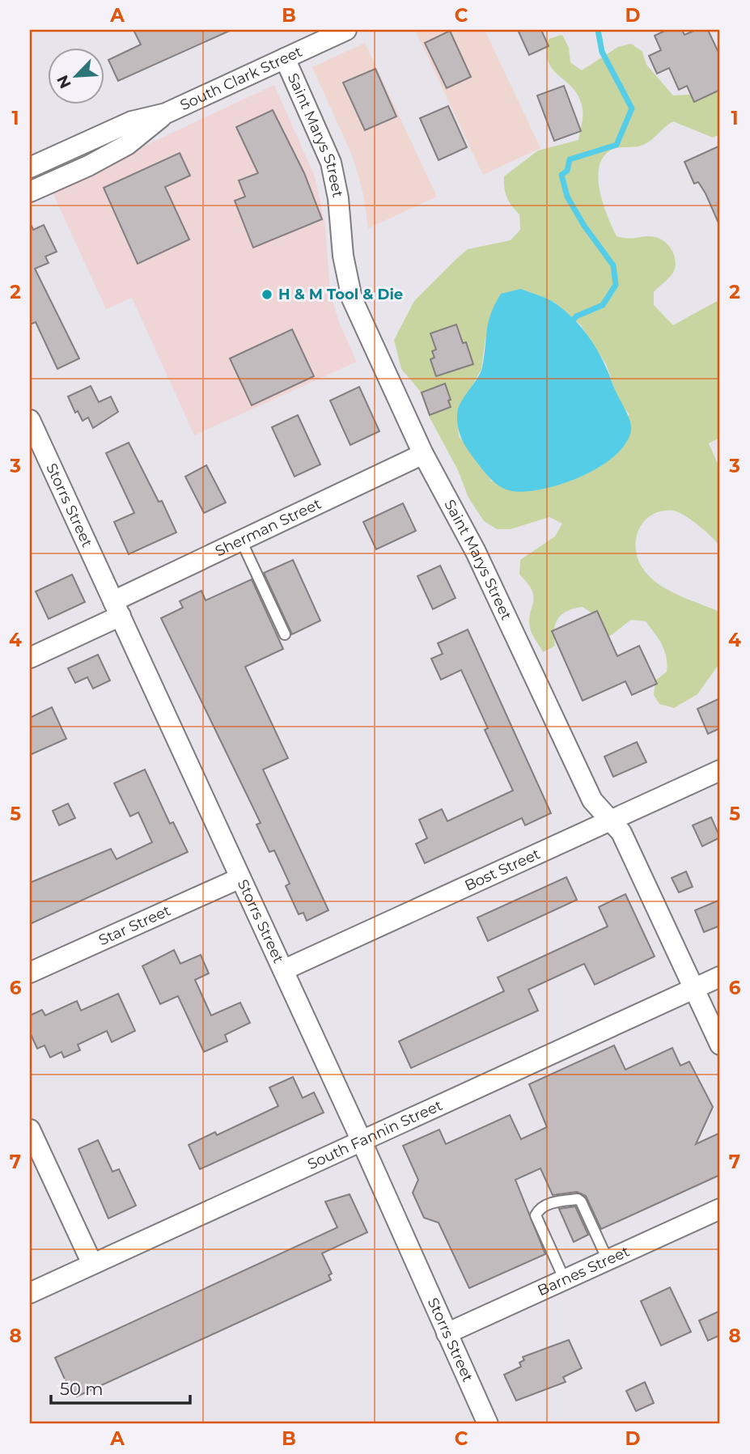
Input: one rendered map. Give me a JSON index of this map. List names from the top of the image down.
{
  "streets": {
    "street": [
      "South Clark Street",
      "Saint Marys Street",
      "Storrs Street",
      "Sherman Street",
      "Bost Street",
      "Star Street",
      "South Fannin Street",
      "Barnes Street"
    ]
  },
  "crossings": [
    ["South Clark Street", "Saint Marys Street"],
    ["Saint Marys Street", "Sherman Street"],
    ["Saint Marys Street", "Bost Street"],
    ["Saint Marys Street", "South Fannin Street"],
    ["Storrs Street", "Sherman Street"],
    ["Storrs Street", "Bost Street"],
    ["Storrs Street", "Star Street"],
    ["Storrs Street", "South Fannin Street"],
    ["Storrs Street", "Barnes Street"]
  ],
  "places": ["H & M Tool & Die"],
  "scale_bar": "50 m",
  "north": "bottom left",
  "grid": {
    "columns": [
      "A",
      "B",
      "C",
      "D"
    ],
    "rows": [
      "1",
      "2",
      "3",
      "4",
      "5",
      "6",
      "7",
      "8"
    ]
  }
}
